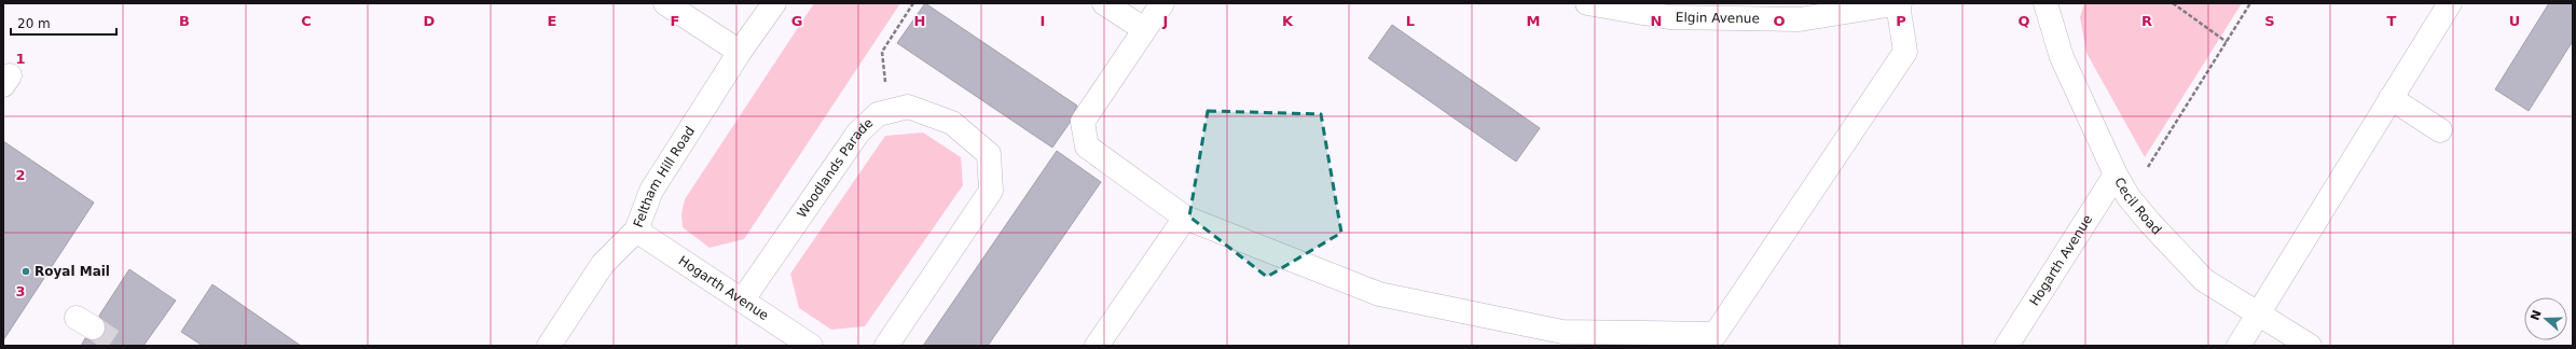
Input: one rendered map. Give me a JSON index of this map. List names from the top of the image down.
{
  "streets": {
    "street": [
      "Elgin Avenue",
      "Woodlands Parade",
      "Feltham Hill Road",
      "Cecil Road",
      "Hogarth Avenue"
    ]
  },
  "crossings": [
    ["Woodlands Parade", "Hogarth Avenue"],
    ["Feltham Hill Road", "Hogarth Avenue"],
    ["Cecil Road", "Hogarth Avenue"]
  ],
  "places": ["Royal Mail"],
  "scale_bar": "20 m",
  "north": "left",
  "grid": {
    "columns": [
      "B",
      "C",
      "D",
      "E",
      "F",
      "G",
      "H",
      "I",
      "J",
      "K",
      "L",
      "M",
      "N",
      "O",
      "P",
      "Q",
      "R",
      "S",
      "T",
      "U"
    ],
    "rows": ["1", "2", "3"]
  }
}
